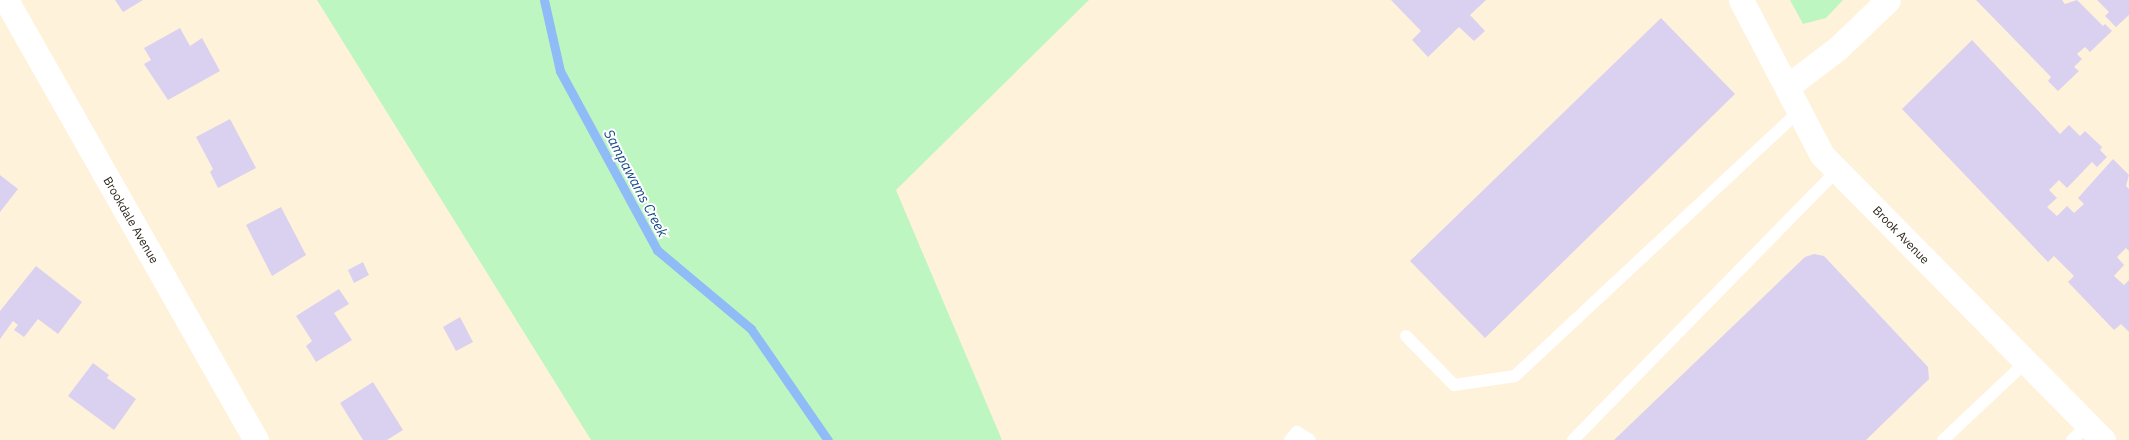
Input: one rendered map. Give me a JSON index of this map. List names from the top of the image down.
{
  "streets": {
    "street": ["Brookdale Avenue", "Brook Avenue"]
  },
  "water": ["Sampawams Creek"]
}
